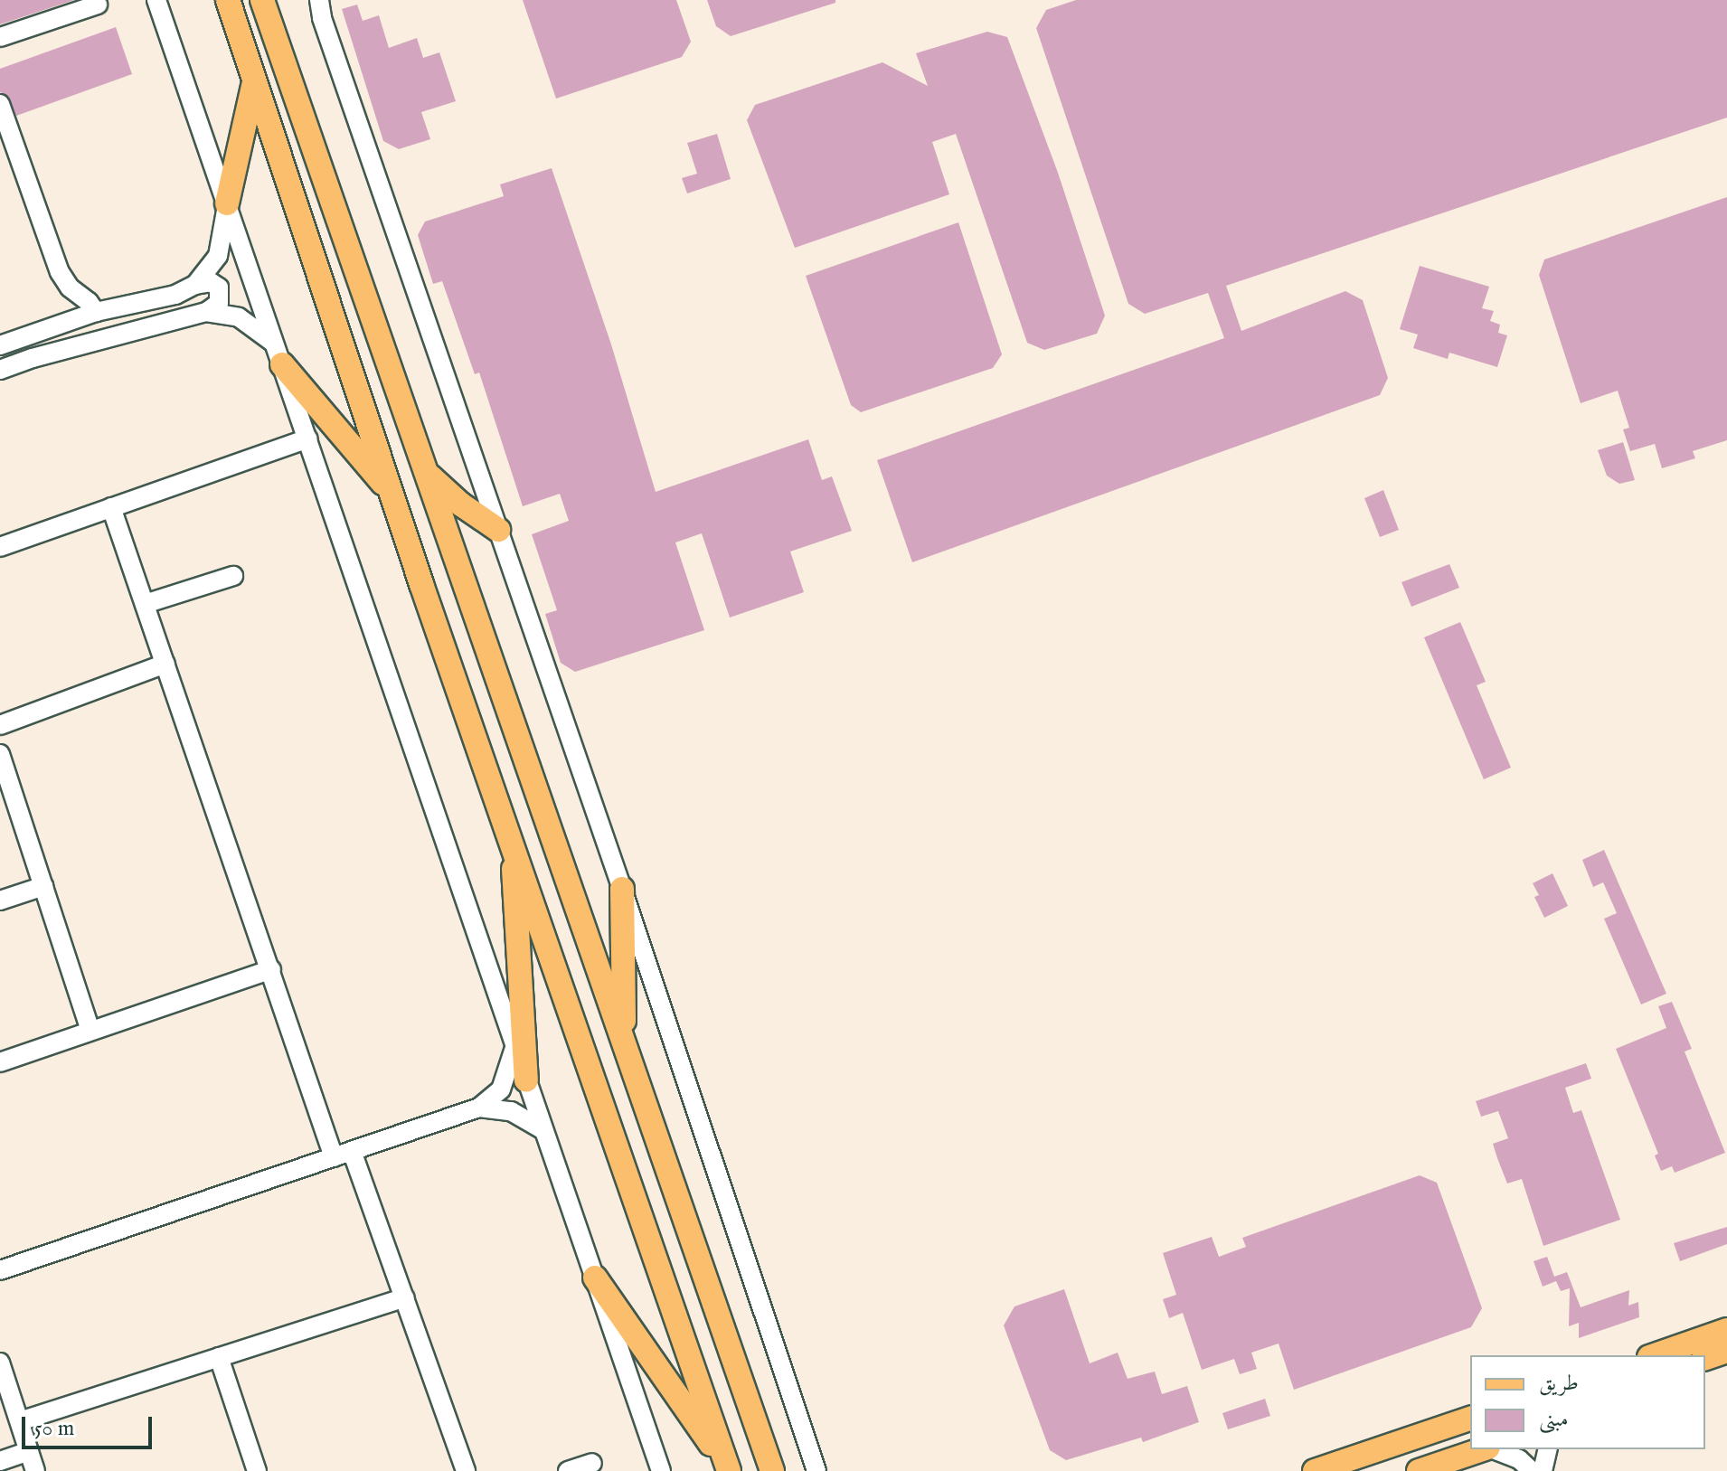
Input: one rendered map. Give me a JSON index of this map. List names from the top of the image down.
{
  "legend": ["طريق", "مبنى"],
  "scale_bar": "50 m"
}
